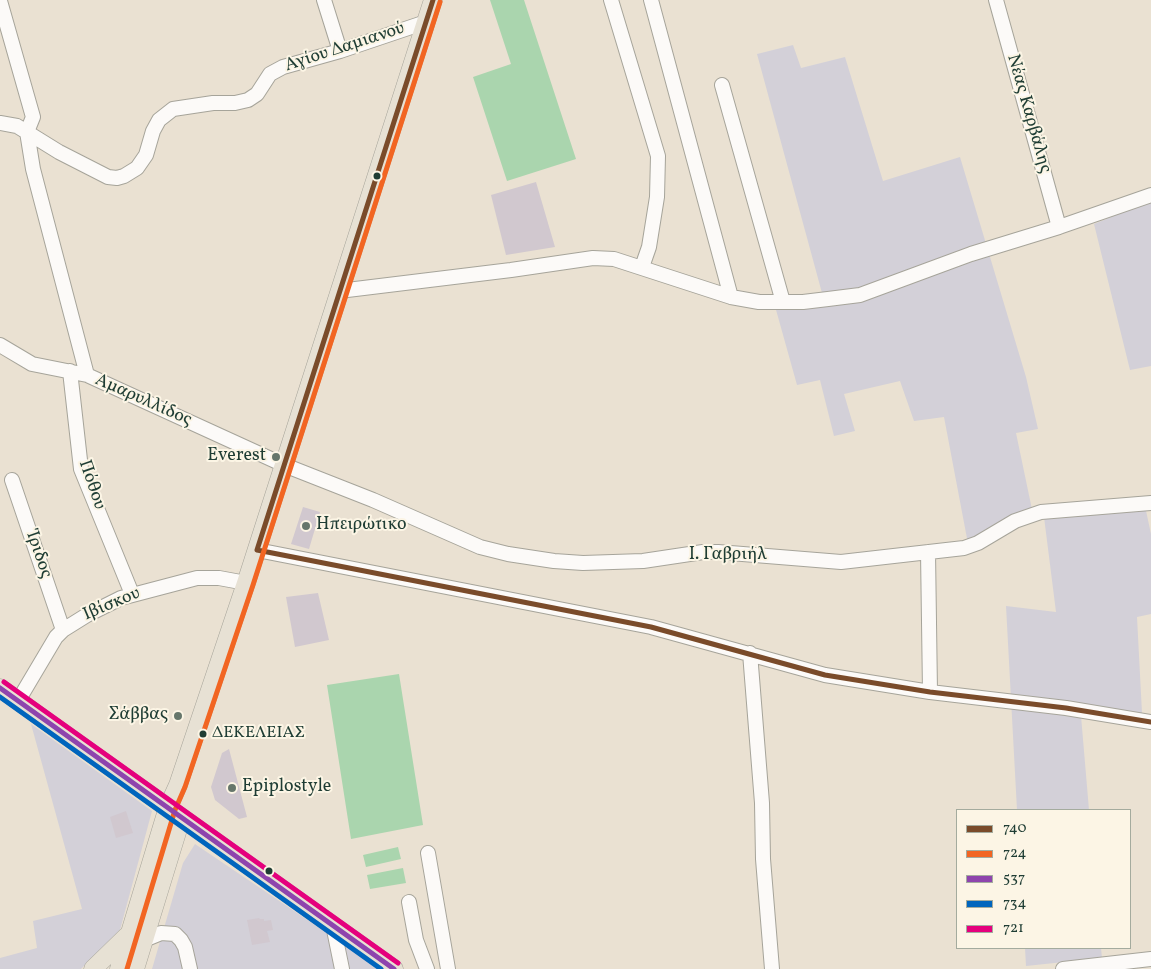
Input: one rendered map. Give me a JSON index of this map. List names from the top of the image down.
{
  "streets": {
    "street": [
      "Αγίου Δαμιανού",
      "Νέας Καρβάλης",
      "Αμαρυλλίδος",
      "Πόθου",
      "Ίριδος",
      "Ι. Γαβριήλ",
      "Ιβίσκου"
    ]
  },
  "crossings": [
    ["Αμαρυλλίδος", "Πόθου"],
    ["Αμαρυλλίδος", "Ι. Γαβριήλ"],
    ["Πόθου", "Ιβίσκου"],
    ["Ίριδος", "Ιβίσκου"]
  ],
  "places": [
    "Everest",
    "Ηπειρώτικο",
    "Σάββας",
    "ΔΕΚΕΛΕΙΑΣ",
    "Epiplostyle"
  ],
  "lines": [
    "transit line 740",
    "transit line 724",
    "transit line 721",
    "transit line 537",
    "transit line 734"
  ],
  "legend": [
    "740",
    "724",
    "537",
    "734",
    "721"
  ]
}
